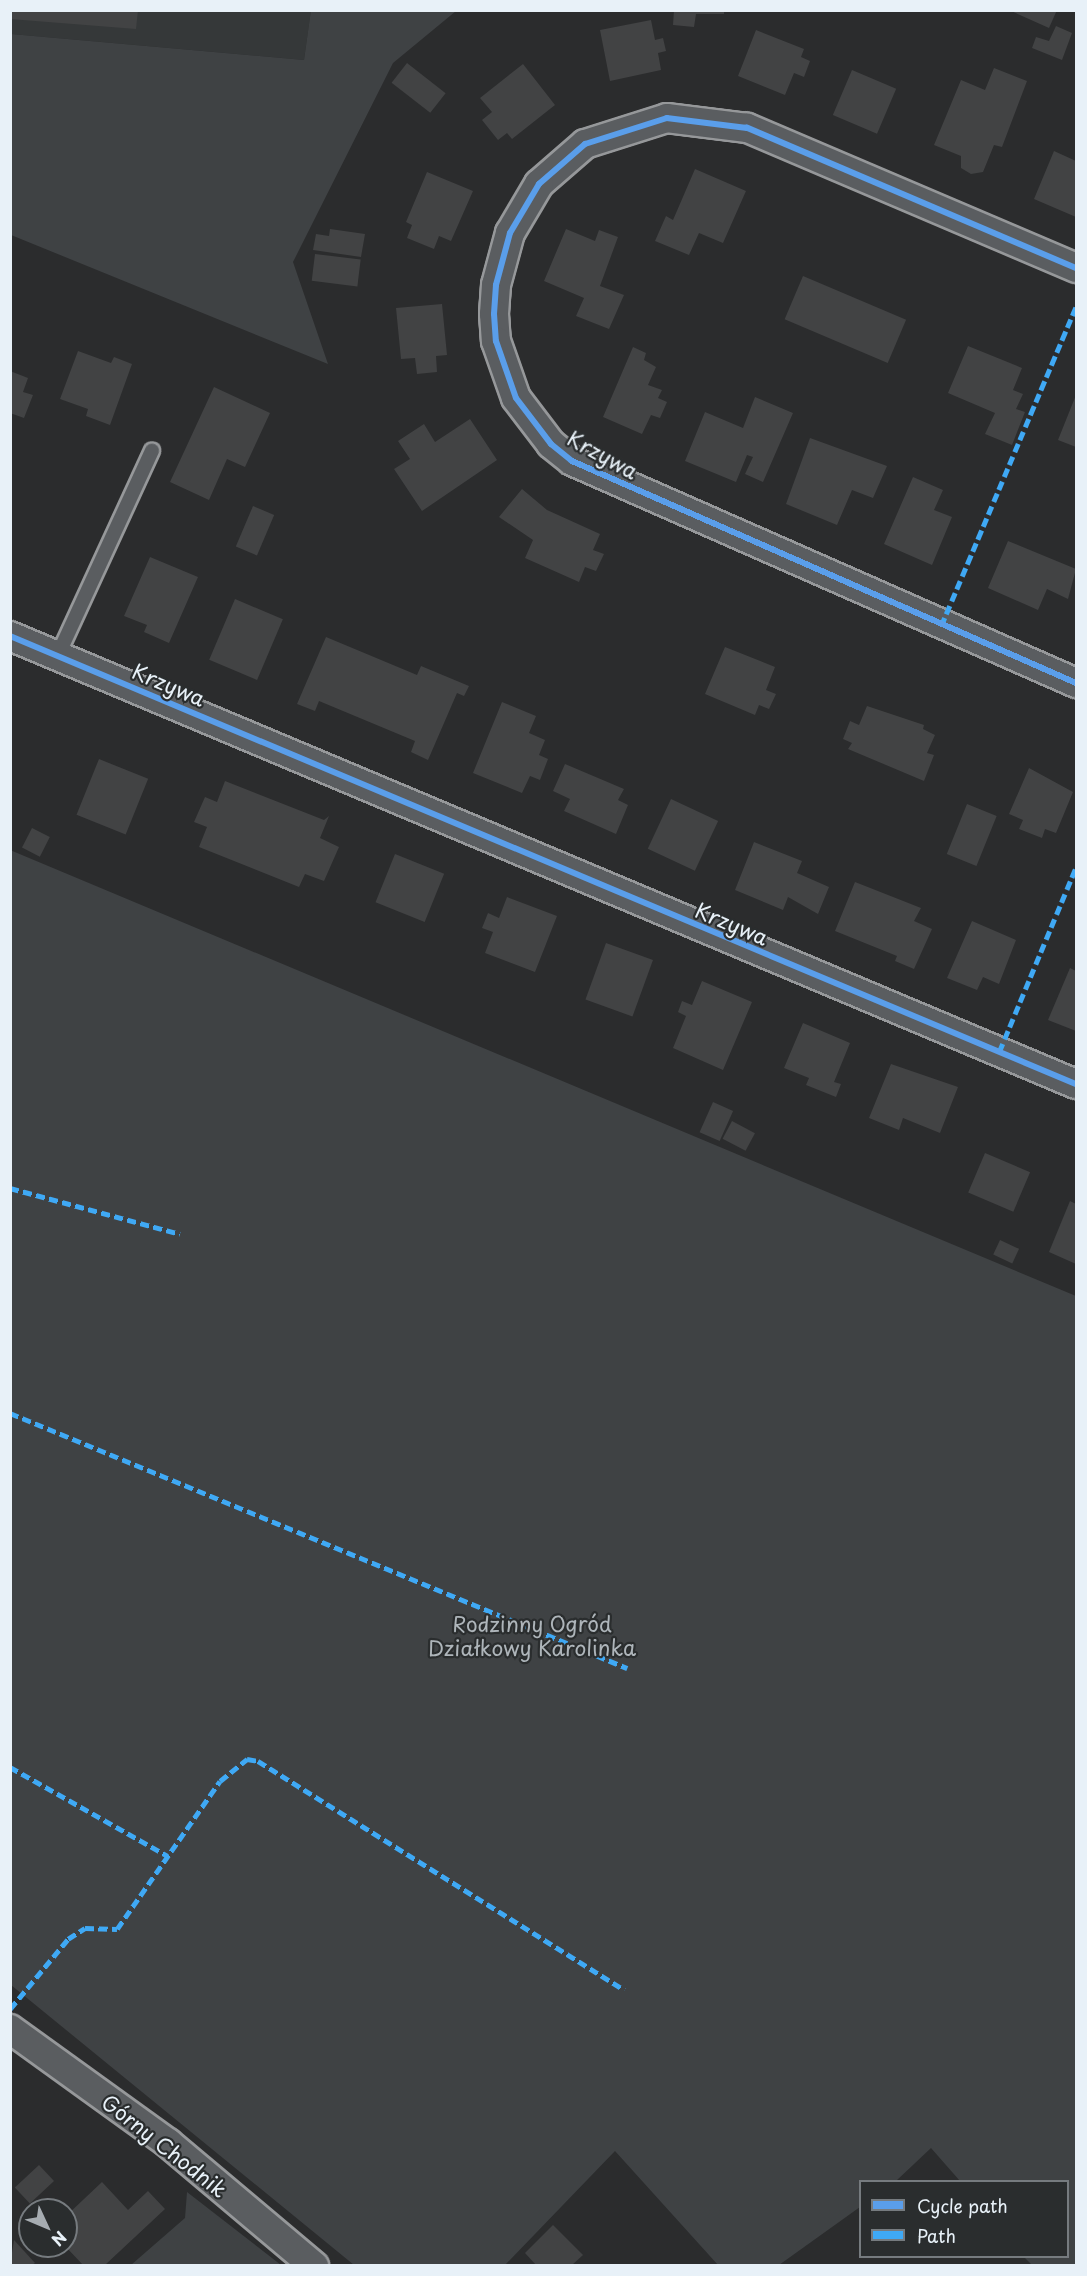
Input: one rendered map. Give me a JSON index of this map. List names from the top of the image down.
{
  "streets": {
    "street": ["Krzywa", "Górny Chodnik"]
  },
  "parks": ["Rodzinny Ogród Działkowy Karolinka"],
  "legend": ["Cycle path", "Path"],
  "north": "bottom right"
}
